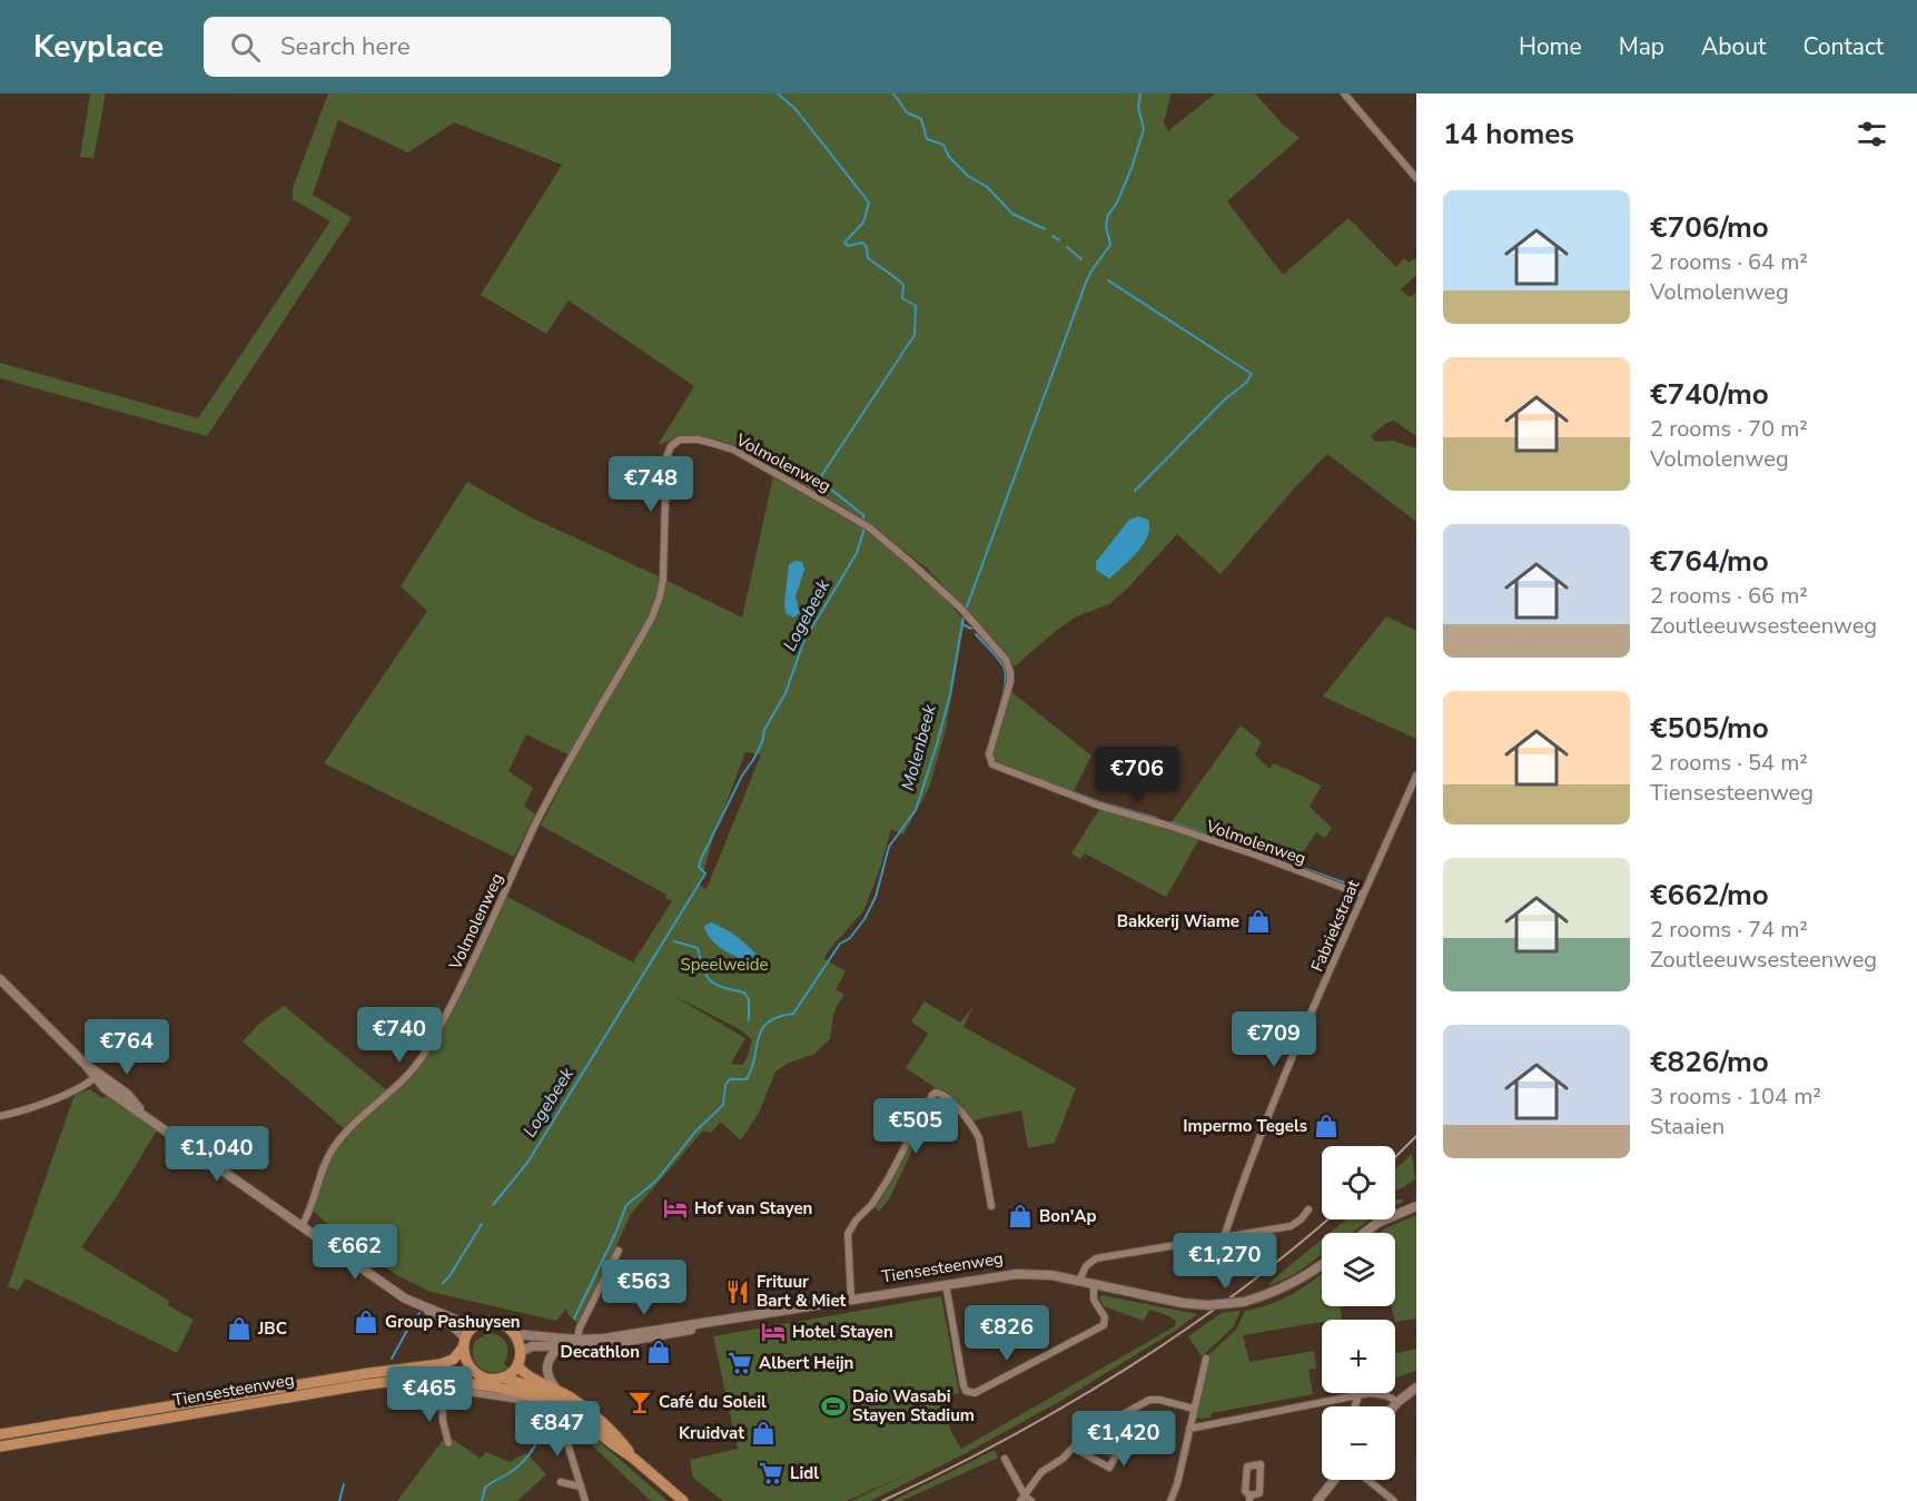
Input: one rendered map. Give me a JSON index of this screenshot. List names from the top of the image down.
{
  "streets": {
    "main road": ["Tiensesteenweg"],
    "street": ["Volmolenweg", "Fabriekstraat"]
  },
  "crossings": [
    ["Volmolenweg", "Fabriekstraat"]
  ],
  "water": ["Logebeek", "Molenbeek"],
  "parks": ["Speelweide"],
  "places": {
    "shop": [
      "Bakkerij Wiame",
      "Impermo Tegels",
      "Bon'Ap",
      "Group Pashuysen",
      "JBC",
      "Decathlon",
      "Kruidvat"
    ],
    "hotel": ["Hof van Stayen", "Hotel Stayen"],
    "restaurant": ["Frituur Bart & Miet"],
    "supermarket": ["Albert Heijn", "Lidl"],
    "bar": ["Café du Soleil"],
    "sports": ["Daio Wasabi Stayen Stadium"]
  },
  "page": {
    "header": "Keyplace",
    "search": "Search here",
    "nav": [
      "Home",
      "Map",
      "About",
      "Contact"
    ],
    "heading": "14 homes",
    "list": [
      {
        "name": "€706/mo",
        "note": "2 rooms · 64 m² · Volmolenweg"
      },
      {
        "name": "€740/mo",
        "note": "2 rooms · 70 m² · Volmolenweg"
      },
      {
        "name": "€764/mo",
        "note": "2 rooms · 66 m² · Zoutleeuwsesteenweg"
      },
      {
        "name": "€505/mo",
        "note": "2 rooms · 54 m² · Tiensesteenweg"
      },
      {
        "name": "€662/mo",
        "note": "2 rooms · 74 m² · Zoutleeuwsesteenweg"
      },
      {
        "name": "€826/mo",
        "note": "3 rooms · 104 m² · Staaien"
      }
    ],
    "price": [
      "€748",
      "€706",
      "€740",
      "€709",
      "€764",
      "€505",
      "€1,040",
      "€662",
      "€1,270",
      "€563",
      "€826",
      "€465",
      "€847",
      "€1,420"
    ],
    "map_buttons": ["+", "−"]
  }
}
